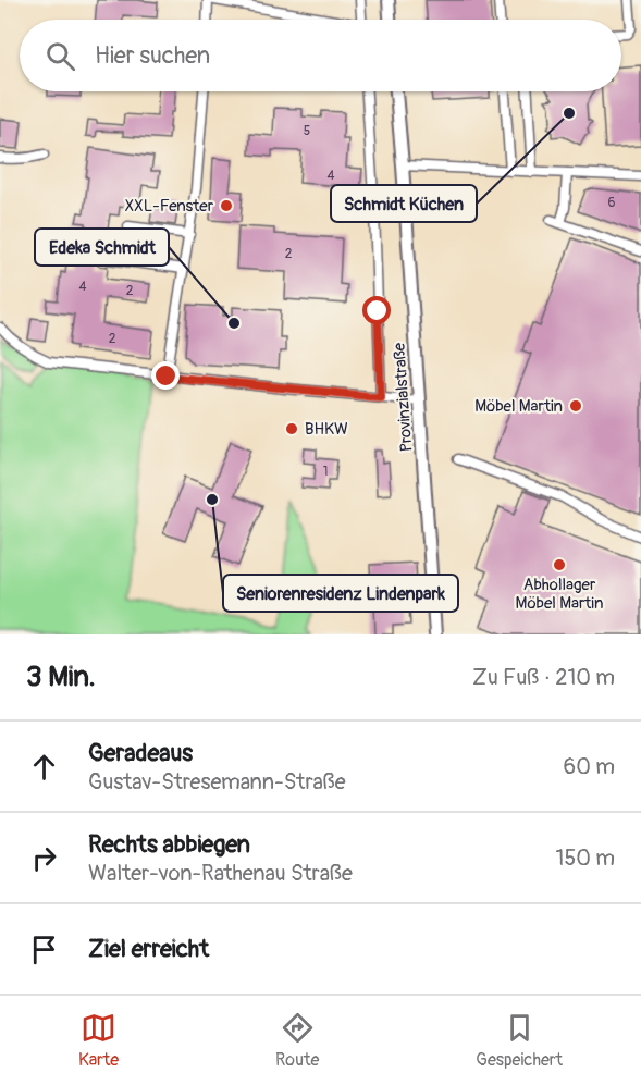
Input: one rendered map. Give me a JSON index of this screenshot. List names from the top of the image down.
{
  "streets": {
    "main road": ["Provinzialstraße"]
  },
  "places": [
    "Schmidt Küchen",
    "XXL-Fenster",
    "Edeka Schmidt",
    "Möbel Martin",
    "BHKW",
    "Seniorenresidenz Lindenpark",
    "Abhollager Möbel Martin"
  ],
  "house_numbers": [
    "5",
    "4",
    "6",
    "2",
    "4",
    "2",
    "2",
    "1"
  ],
  "page": {
    "search": "Hier suchen",
    "heading": ["3 Min.", "Zu Fuß · 210 m"],
    "list": [
      ["Geradeaus", "Gustav-Stresemann-Straße", "60 m"],
      ["Rechts abbiegen", "Walter-von-Rathenau Straße", "150 m"],
      "Ziel erreicht"
    ],
    "nav": ["Karte", "Route", "Gespeichert"]
  }
}
